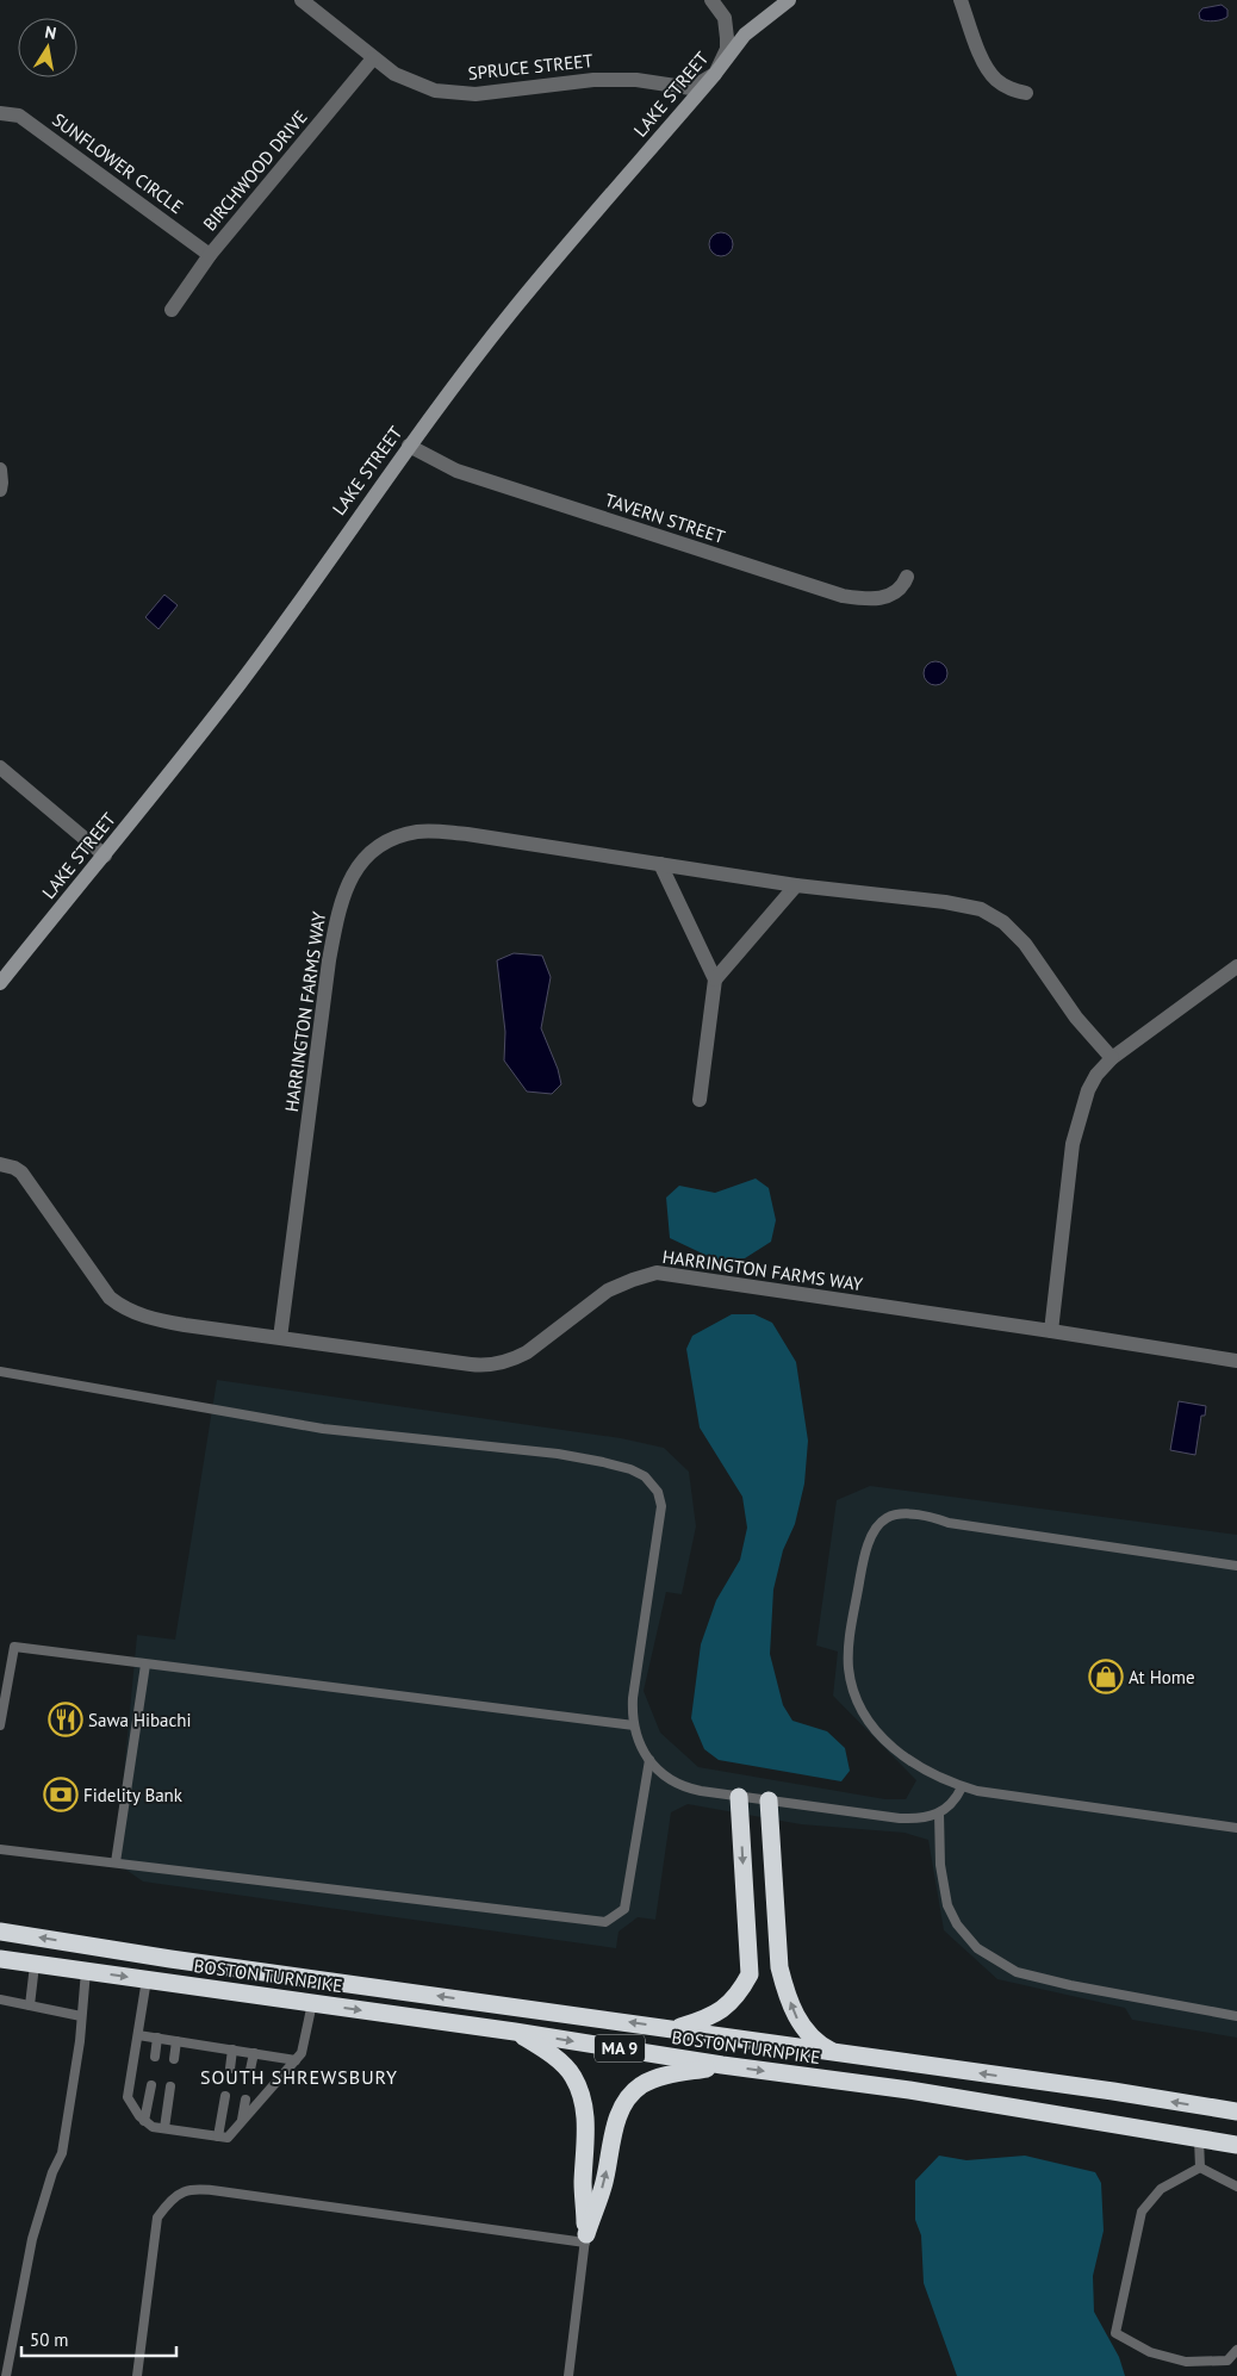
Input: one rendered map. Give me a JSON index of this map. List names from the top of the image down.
{
  "streets": {
    "highway": ["BOSTON TURNPIKE", "MA 9"],
    "street": [
      "SPRUCE STREET",
      "LAKE STREET",
      "SUNFLOWER CIRCLE",
      "BIRCHWOOD DRIVE",
      "TAVERN STREET",
      "HARRINGTON FARMS WAY"
    ]
  },
  "crossings": [
    ["SPRUCE STREET", "LAKE STREET"],
    ["SPRUCE STREET", "BIRCHWOOD DRIVE"],
    ["LAKE STREET", "TAVERN STREET"],
    ["SUNFLOWER CIRCLE", "BIRCHWOOD DRIVE"]
  ],
  "districts": ["SOUTH SHREWSBURY"],
  "places": {
    "shop": ["At Home"],
    "restaurant": ["Sawa Hibachi"],
    "bank": ["Fidelity Bank"]
  },
  "scale_bar": "50 m",
  "north": "top"
}
